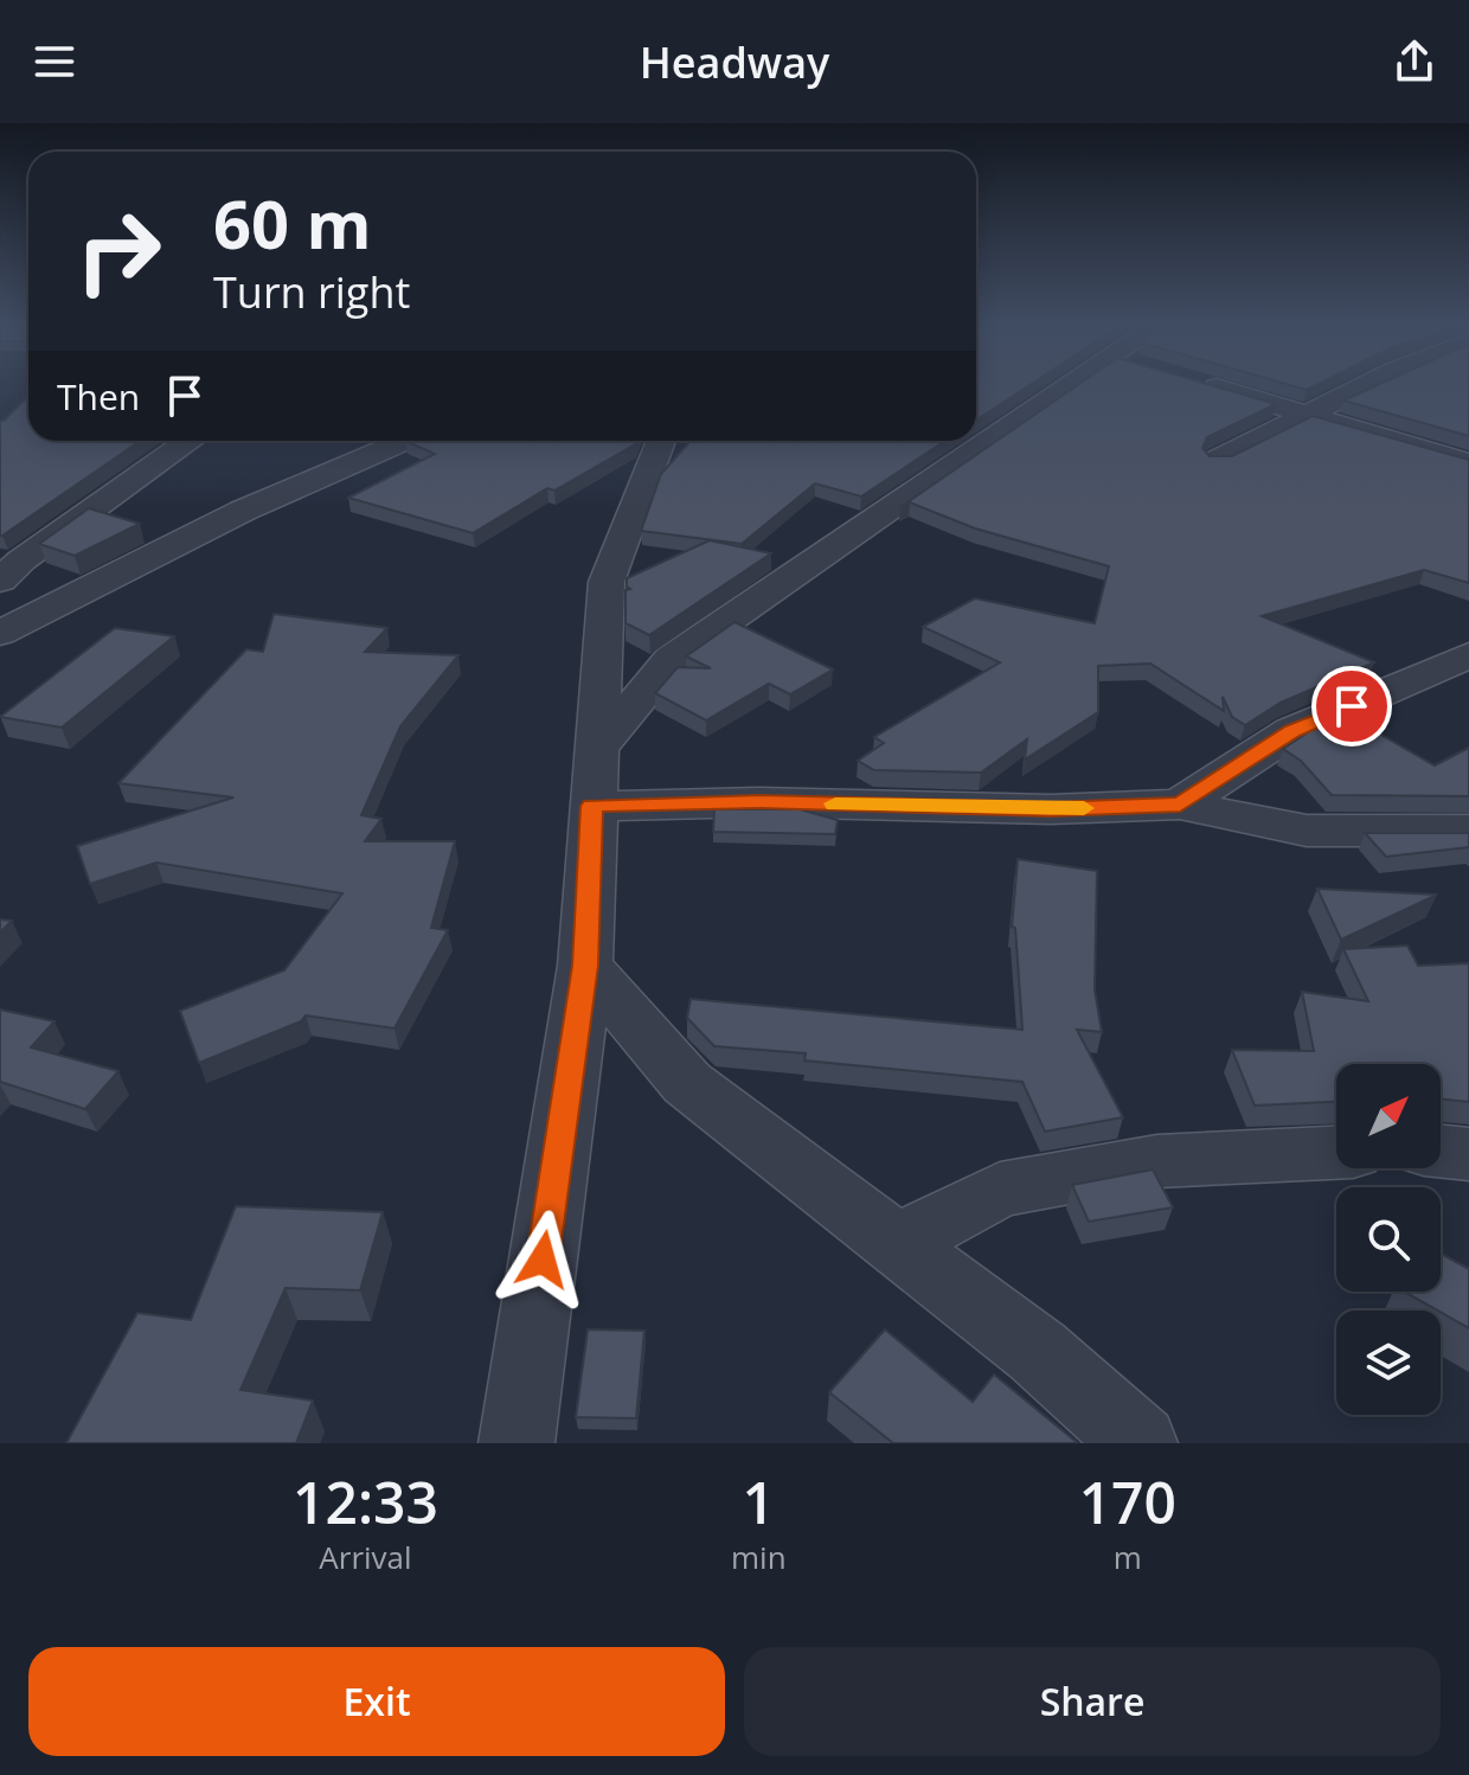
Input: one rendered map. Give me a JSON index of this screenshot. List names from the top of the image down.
{
  "north": "top right",
  "page": {
    "header": "Headway",
    "turn": ["60 m", "Turn right"],
    "then": "Then",
    "eta": [
      "12:33",
      "Arrival",
      "1",
      "min",
      "170",
      "m"
    ],
    "buttons": ["Exit", "Share"]
  }
}
